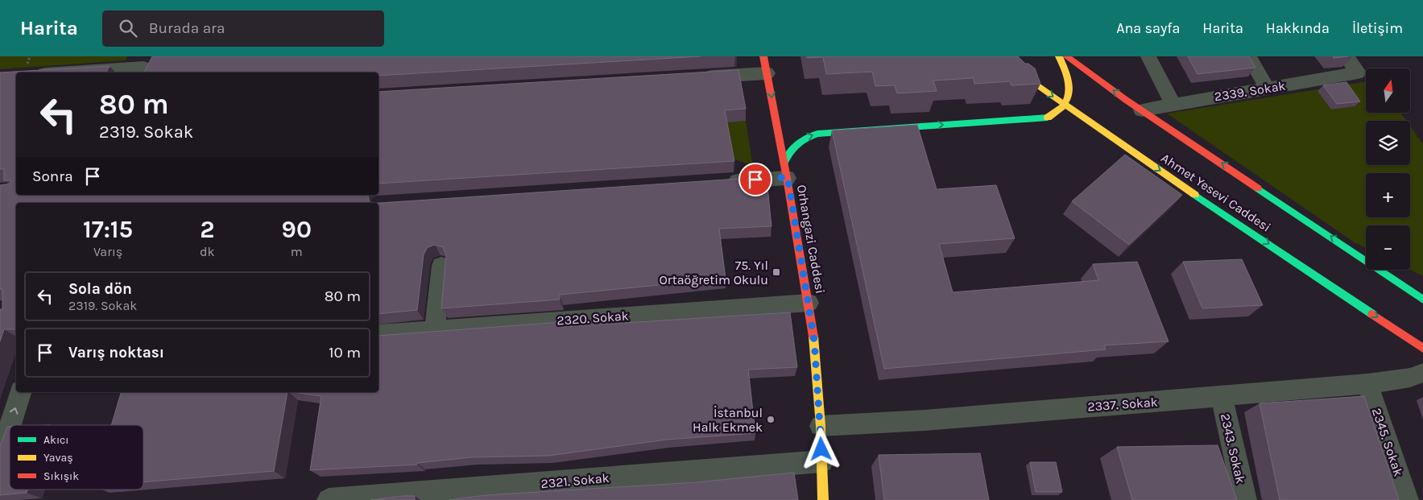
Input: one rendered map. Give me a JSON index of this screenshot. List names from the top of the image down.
{
  "streets": {
    "main road": ["Ahmet Yesevi Caddesi", "Orhangazi Caddesi"],
    "street": [
      "2339. Sokak",
      "2320. Sokak",
      "2337. Sokak",
      "2345. Sokak",
      "2343. Sokak",
      "2321. Sokak"
    ]
  },
  "crossings": [
    ["2339. Sokak", "Ahmet Yesevi Caddesi"],
    ["Orhangazi Caddesi", "2320. Sokak"],
    ["Orhangazi Caddesi", "2337. Sokak"],
    ["Orhangazi Caddesi", "2321. Sokak"],
    ["2337. Sokak", "2345. Sokak"],
    ["2337. Sokak", "2343. Sokak"]
  ],
  "places": {
    "transit": ["75. Yıl Ortaöğretim Okulu"],
    "other": ["İstanbul Halk Ekmek"]
  },
  "legend": ["Akıcı", "Yavaş", "Sıkışık"],
  "north": "top",
  "page": {
    "header": "Harita",
    "search": "Burada ara",
    "nav": [
      "Ana sayfa",
      "Harita",
      "Hakkında",
      "İletişim"
    ],
    "map_buttons": ["+", "−"],
    "turn": ["80 m", "2319. Sokak"],
    "then": "Sonra",
    "eta": [
      "17:15",
      "Varış",
      "2",
      "dk",
      "90",
      "m"
    ],
    "list": [
      {
        "name": "Sola dön",
        "note": "2319. Sokak",
        "value": "80 m"
      },
      {
        "name": "Varış noktası",
        "value": "10 m"
      }
    ]
  }
}
